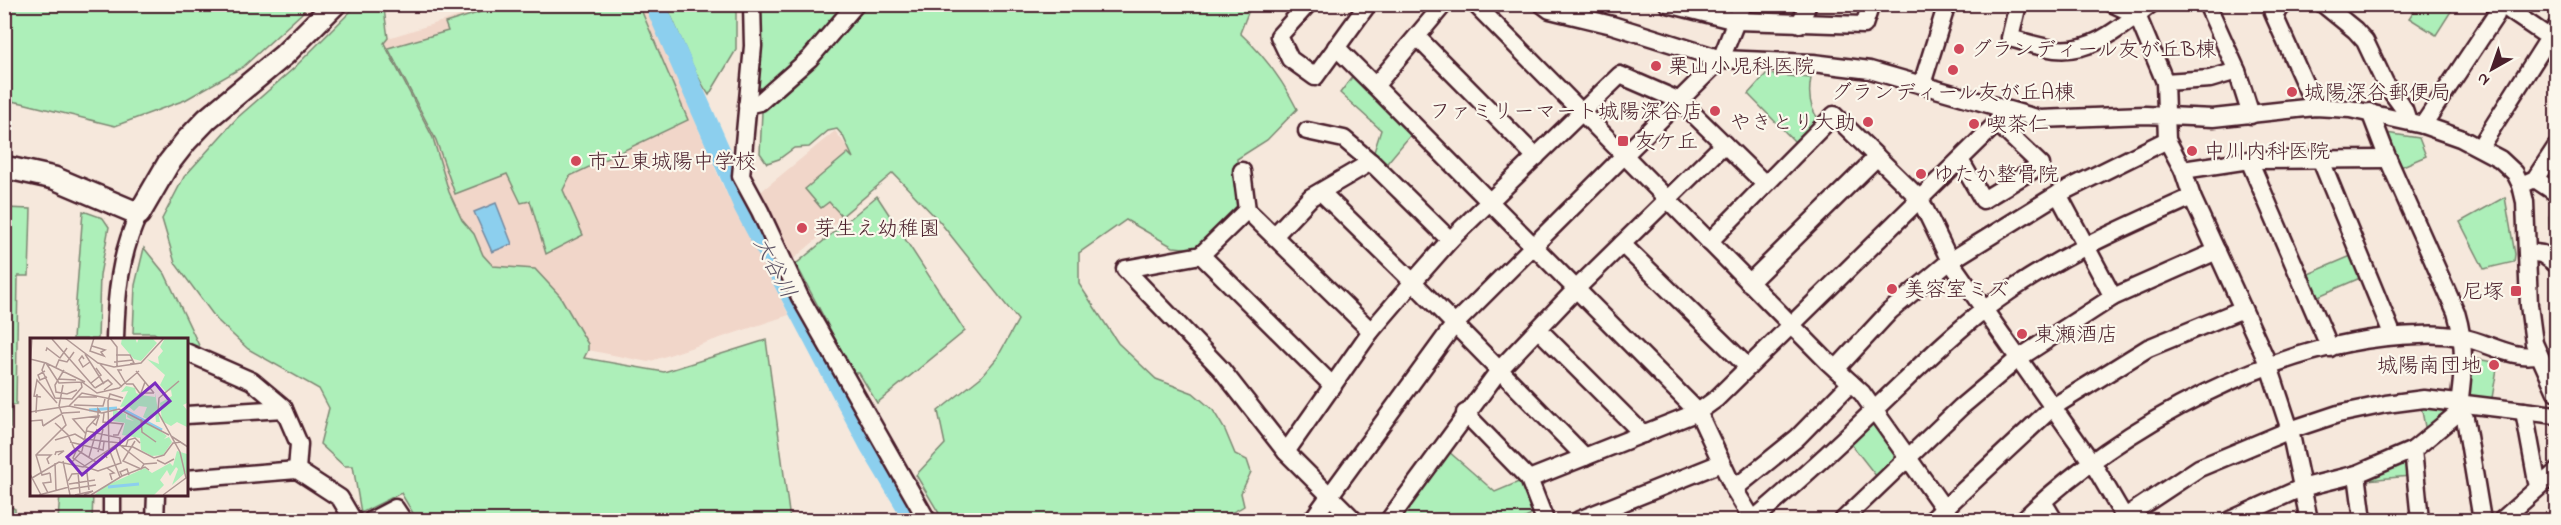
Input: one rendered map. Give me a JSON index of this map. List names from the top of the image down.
{
  "water": ["大谷川"],
  "places": {
    "other": [
      "グランディール友が丘B棟",
      "栗山小児科医院",
      "グランディール友が丘A棟",
      "城陽深谷郵便局",
      "ファミリーマート城陽深谷店",
      "やきとり大助",
      "喫茶仁",
      "中川内科医院",
      "市立東城陽中学校",
      "ゆたか整骨院",
      "芽生え幼稚園",
      "美容室ミズ",
      "東瀬酒店",
      "城陽南団地"
    ],
    "transit": ["友ケ丘", "尼塚"]
  },
  "north": "bottom left"
}
